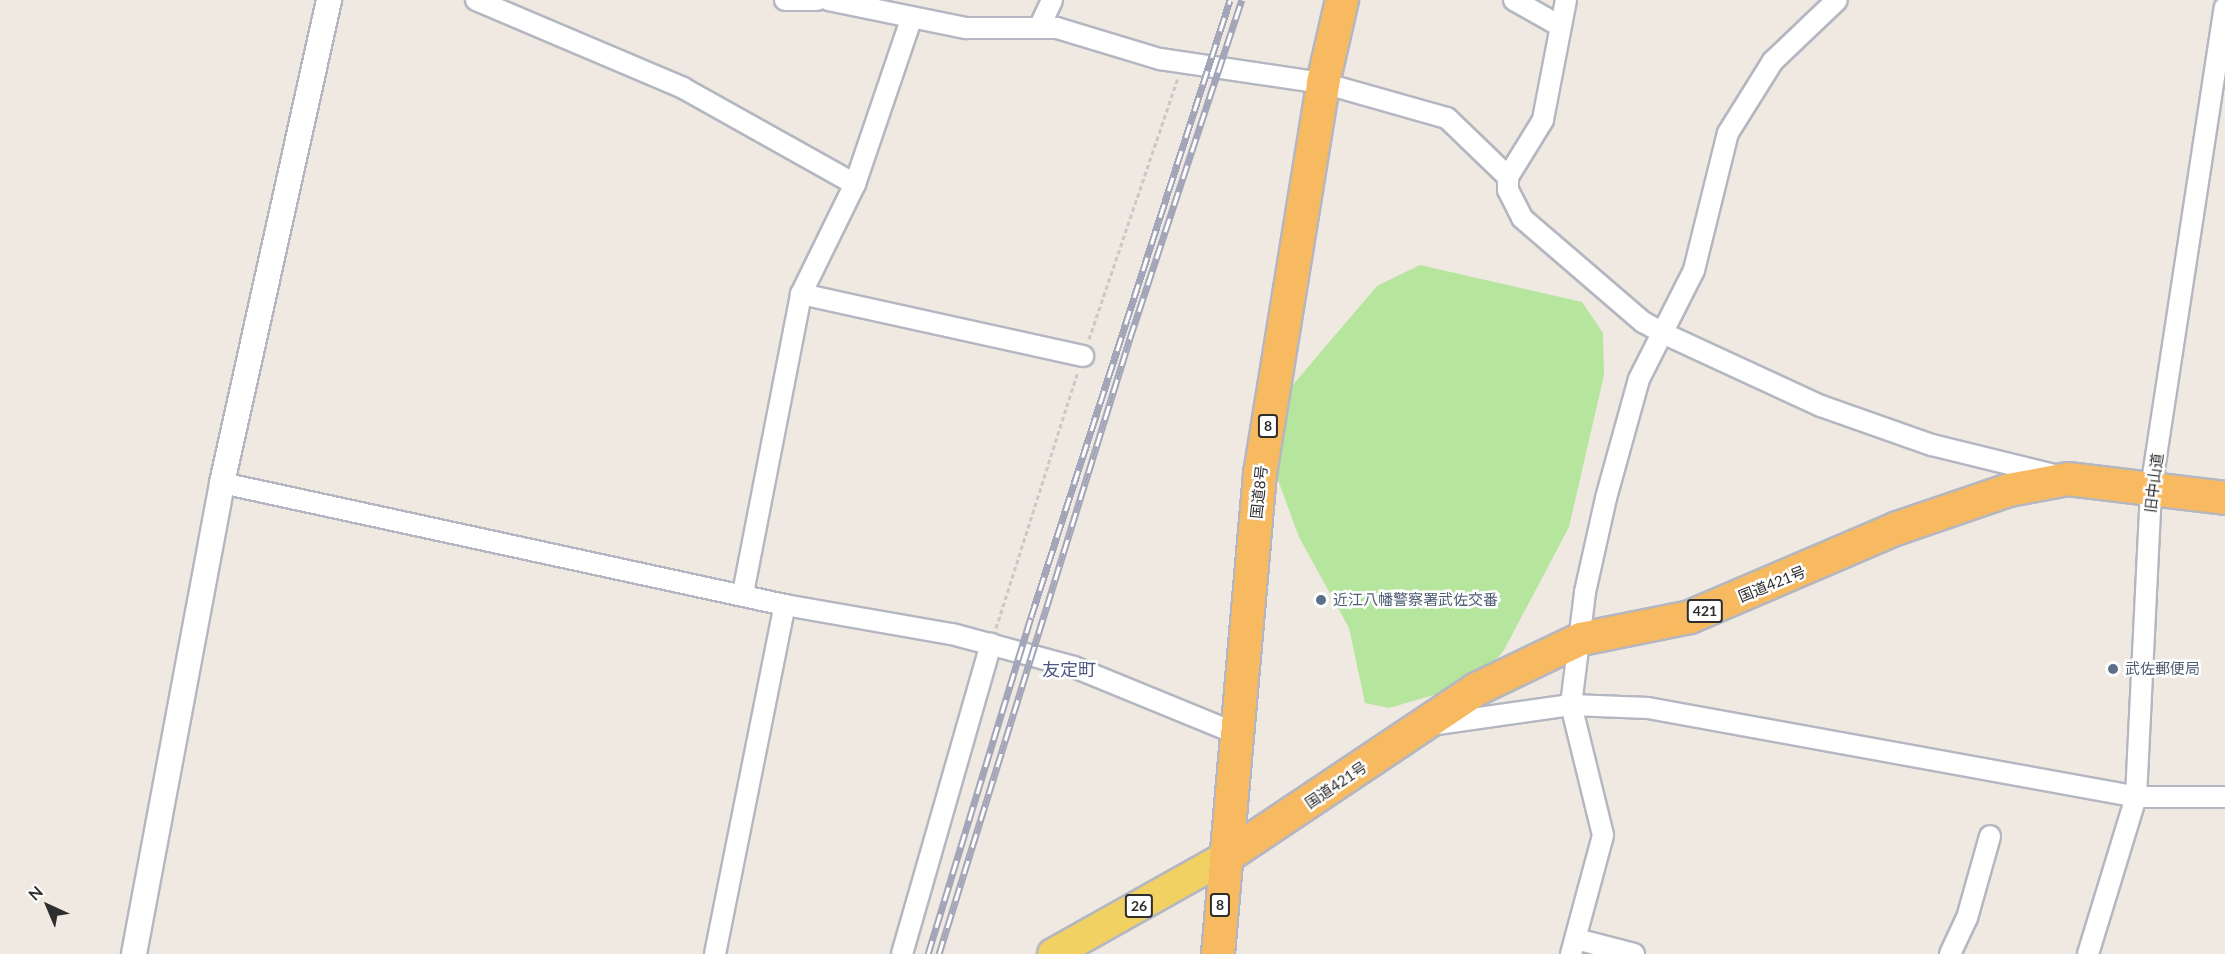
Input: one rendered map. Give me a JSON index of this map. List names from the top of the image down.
{
  "streets": {
    "highway": [
      "8",
      "国道8号",
      "国道421号",
      "421"
    ],
    "main road": ["26"],
    "street": ["旧中山道"]
  },
  "crossings": [
    ["旧中山道", "国道421号"],
    ["国道8号", "国道421号"],
    ["国道8号", "26"],
    ["国道421号", "26"]
  ],
  "districts": ["友定町"],
  "places": ["近江八幡警察署武佐交番", "武佐郵便局"],
  "north": "top left"
}
